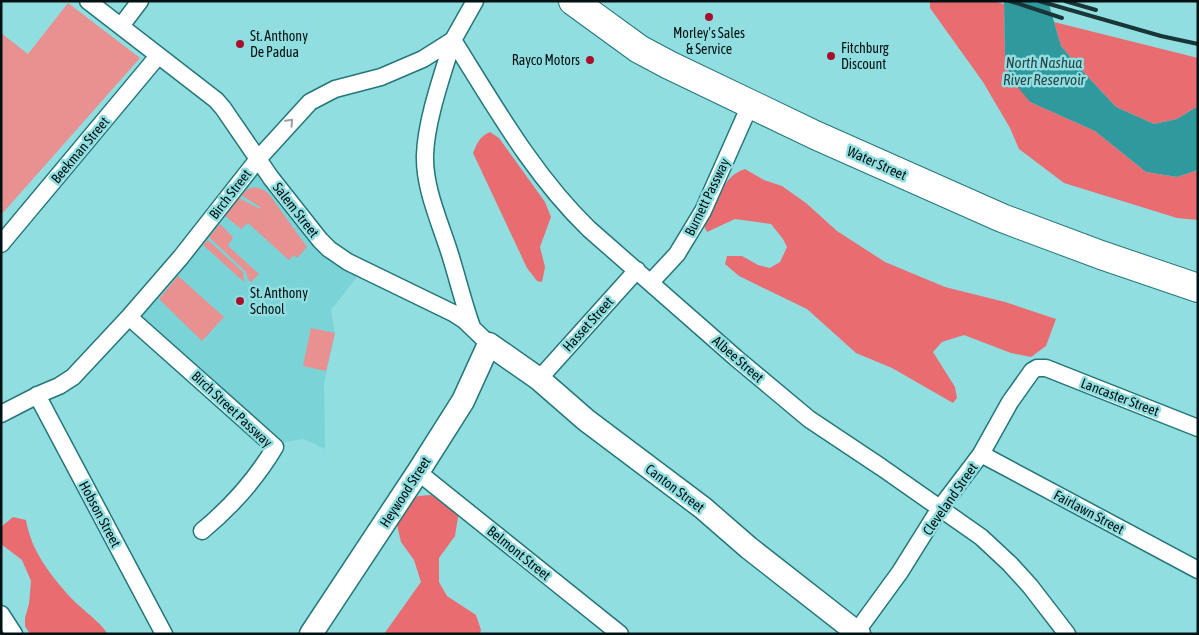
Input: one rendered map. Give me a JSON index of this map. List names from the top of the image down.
{
  "streets": {
    "highway": ["Water Street"],
    "street": [
      "Beekman Street",
      "Birch Street",
      "Burnett Passway",
      "Salem Street",
      "Hasset Street",
      "Albee Street",
      "Lancaster Street",
      "Birch Street Passway",
      "Canton Street",
      "Heywood Street",
      "Cleveland Street",
      "Fairlawn Street",
      "Hobson Street",
      "Belmont Street"
    ]
  },
  "crossings": [
    ["Beekman Street", "Salem Street"],
    ["Water Street", "Burnett Passway"],
    ["Birch Street", "Salem Street"],
    ["Birch Street", "Albee Street"],
    ["Birch Street", "Birch Street Passway"],
    ["Birch Street", "Hobson Street"],
    ["Burnett Passway", "Albee Street"],
    ["Salem Street", "Canton Street"],
    ["Salem Street", "Heywood Street"],
    ["Hasset Street", "Albee Street"],
    ["Hasset Street", "Canton Street"],
    ["Albee Street", "Cleveland Street"],
    ["Lancaster Street", "Cleveland Street"],
    ["Canton Street", "Heywood Street"],
    ["Canton Street", "Cleveland Street"],
    ["Heywood Street", "Belmont Street"],
    ["Cleveland Street", "Fairlawn Street"]
  ],
  "one_way": ["Birch Street"],
  "water": ["North Nashua River Reservoir"],
  "places": [
    "Morley's Sales & Service",
    "St. Anthony De Padua",
    "Fitchburg Discount",
    "Rayco Motors",
    "St. Anthony School"
  ]
}
